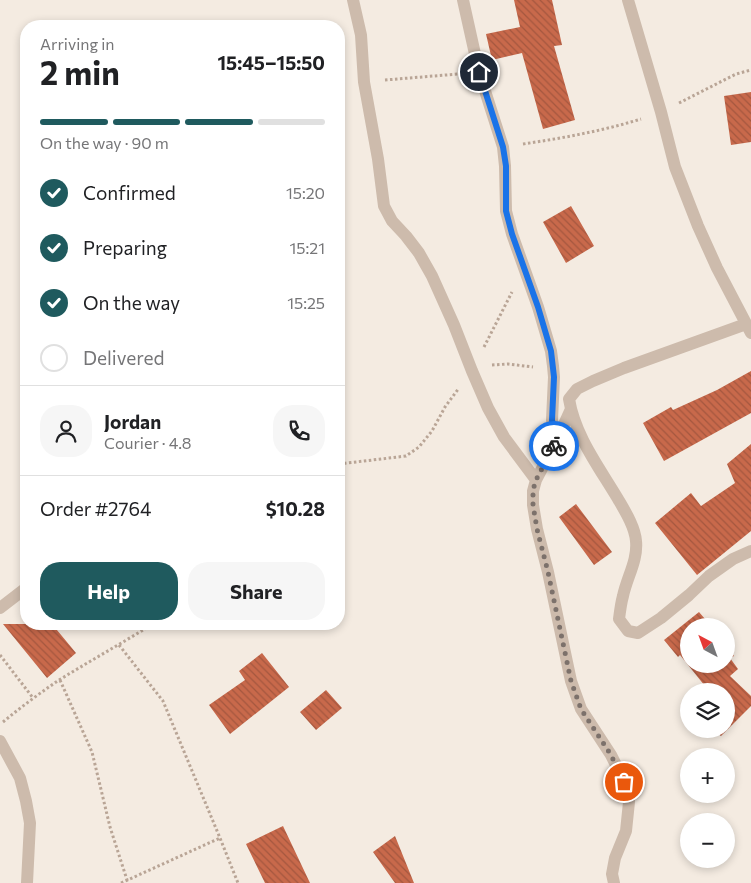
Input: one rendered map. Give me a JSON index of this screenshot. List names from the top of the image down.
{
  "north": "top left",
  "page": {
    "heading": ["2 min", "Arriving in", "15:45–15:50"],
    "panel": [
      "Jordan",
      "Courier · 4.8",
      "Order #2764",
      "$10.28"
    ],
    "bar": "On the way · 90 m",
    "list": [
      ["Confirmed", "15:20"],
      ["Preparing", "15:21"],
      ["On the way", "15:25"],
      "Delivered"
    ],
    "buttons": ["Help", "Share"],
    "map_buttons": ["+", "−"]
  }
}
